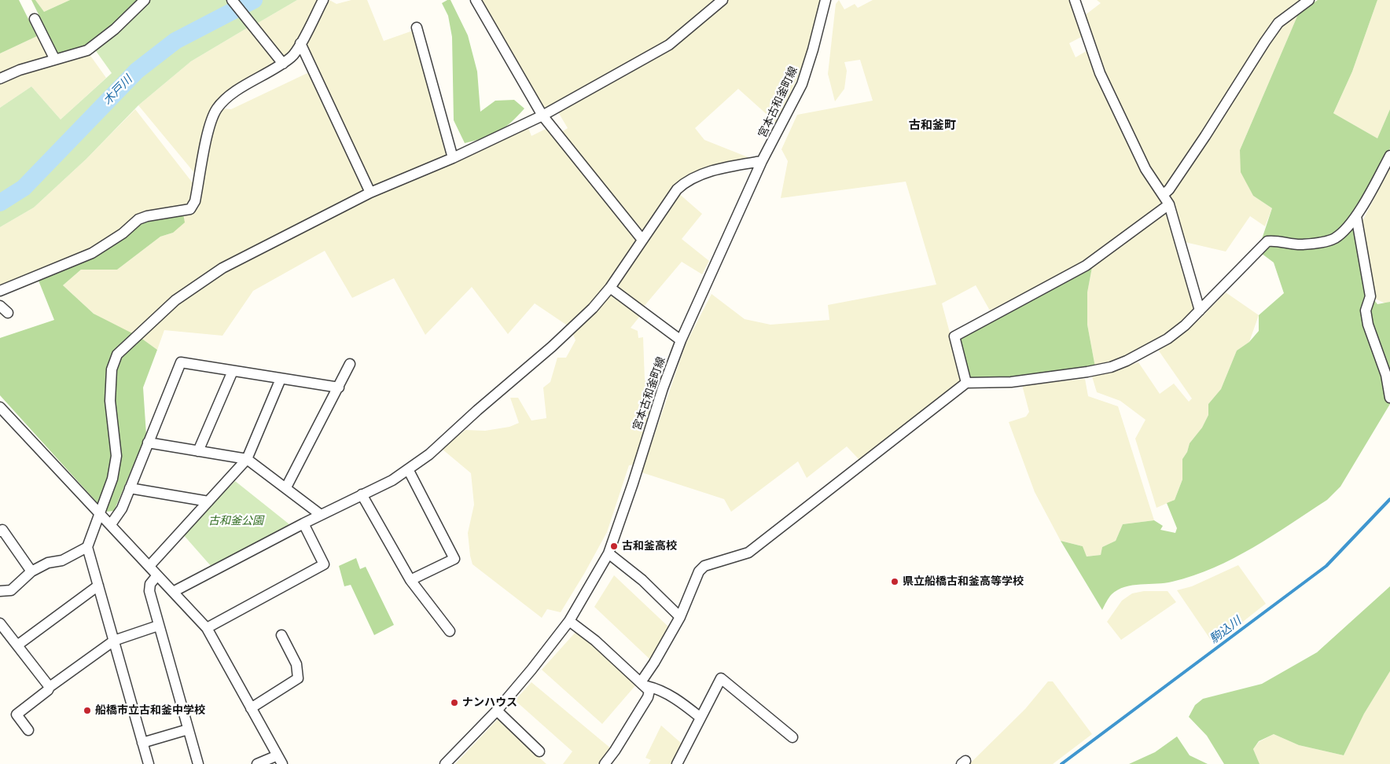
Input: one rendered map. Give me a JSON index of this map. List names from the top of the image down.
{
  "streets": {
    "street": ["宮本古和釜町線"]
  },
  "districts": ["古和釜町"],
  "water": ["木戸川", "駒込川"],
  "parks": ["古和釜公園"],
  "places": [
    "古和釜高校",
    "県立船橋古和釜高等学校",
    "ナンハウス",
    "船橋市立古和釜中学校"
  ]
}
